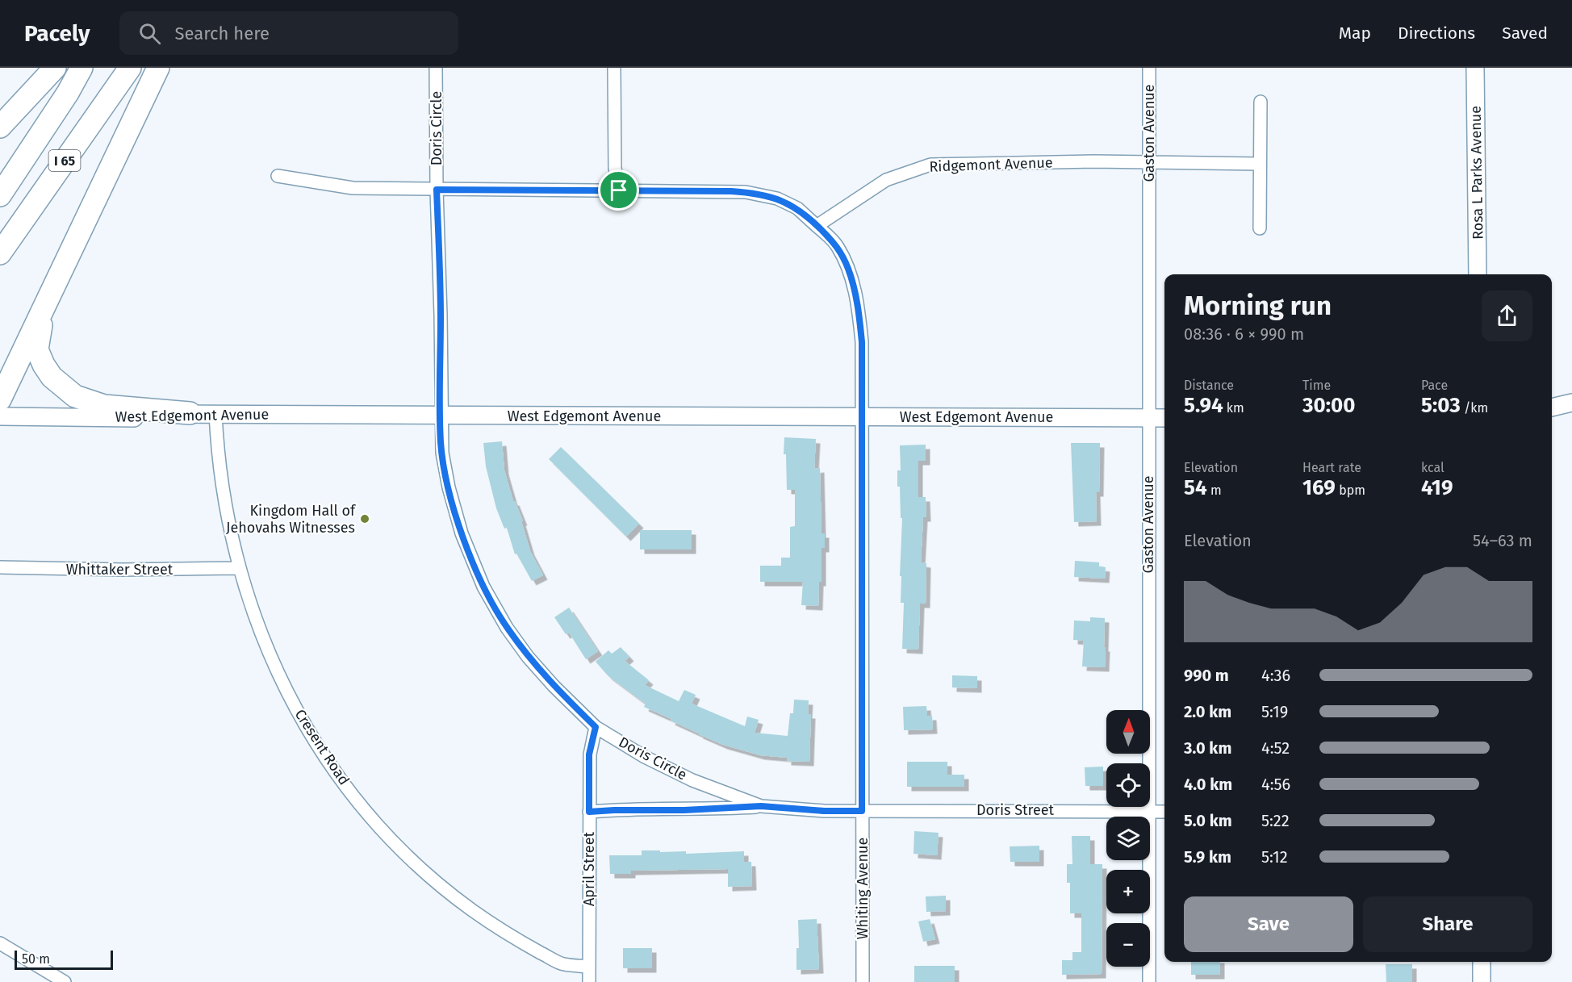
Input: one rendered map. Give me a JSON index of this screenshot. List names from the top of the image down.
{
  "streets": {
    "highway": ["I 65"],
    "street": [
      "Doris Circle",
      "Gaston Avenue",
      "Ridgemont Avenue",
      "Rosa L Parks Avenue",
      "West Edgemont Avenue",
      "Whittaker Street",
      "Cresent Road",
      "Doris Street",
      "April Street",
      "Whiting Avenue"
    ]
  },
  "crossings": [
    ["Doris Circle", "West Edgemont Avenue"],
    ["Doris Circle", "Doris Street"],
    ["Doris Circle", "April Street"],
    ["Doris Circle", "Whiting Avenue"],
    ["Gaston Avenue", "Ridgemont Avenue"],
    ["Gaston Avenue", "West Edgemont Avenue"],
    ["Gaston Avenue", "Doris Street"],
    ["Ridgemont Avenue", "Whiting Avenue"],
    ["West Edgemont Avenue", "Cresent Road"],
    ["West Edgemont Avenue", "Whiting Avenue"],
    ["Whittaker Street", "Cresent Road"],
    ["Cresent Road", "April Street"],
    ["Doris Street", "Whiting Avenue"]
  ],
  "places": ["Kingdom Hall of Jehovahs Witnesses"],
  "scale_bar": "50 m",
  "north": "top",
  "page": {
    "header": "Pacely",
    "search": "Search here",
    "nav": ["Map", "Directions", "Saved"],
    "heading": ["Morning run", "08:36 · 6 × 990 m"],
    "stats": [
      ["Distance", "5.94 km"],
      ["Time", "30:00"],
      ["Pace", "5:03 /km"],
      ["Elevation", "54 m"],
      ["Heart rate", "169 bpm"],
      ["kcal", "419"]
    ],
    "chart": ["Elevation", "54–63 m"],
    "list": [
      {
        "name": "990 m",
        "note": "4:36"
      },
      {
        "name": "2.0 km",
        "note": "5:19"
      },
      {
        "name": "3.0 km",
        "note": "4:52"
      },
      {
        "name": "4.0 km",
        "note": "4:56"
      },
      {
        "name": "5.0 km",
        "note": "5:22"
      },
      {
        "name": "5.9 km",
        "note": "5:12"
      }
    ],
    "map_buttons": ["+", "−"],
    "buttons": ["Save", "Share"],
    "scale": "50 m"
  }
}
